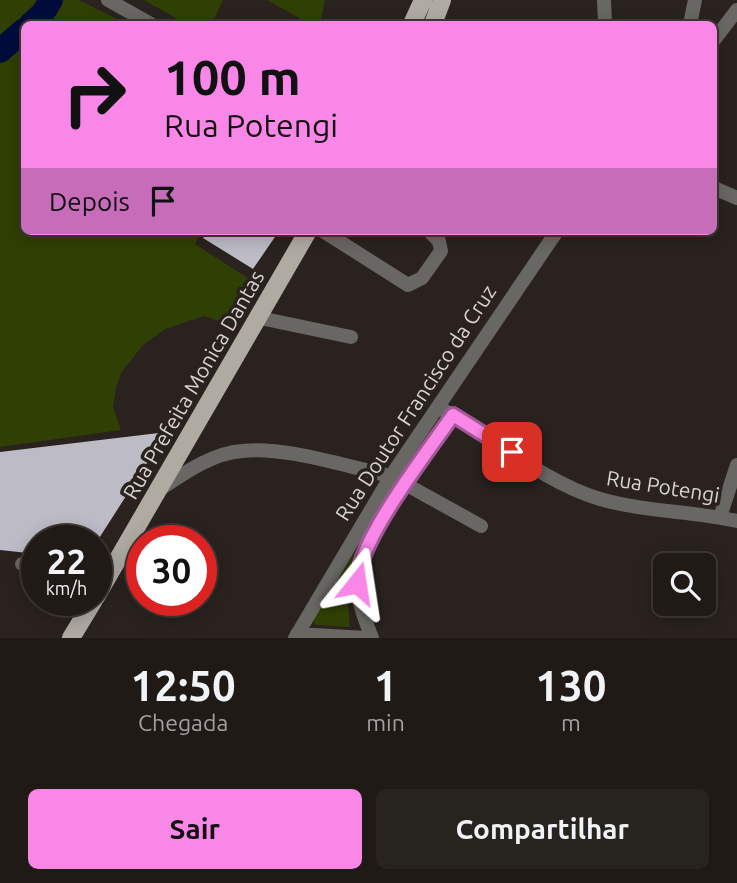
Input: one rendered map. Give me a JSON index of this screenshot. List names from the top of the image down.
{
  "streets": {
    "main road": ["Rua Prefeita Monica Dantas"],
    "street": ["Rua Doutor Francisco da Cruz", "Rua Potengi"]
  },
  "crossings": [
    ["Rua Doutor Francisco da Cruz", "Rua Potengi"]
  ],
  "page": {
    "turn": ["100 m", "Rua Potengi"],
    "then": "Depois",
    "speed": "22 km/h",
    "limit": "30",
    "eta": [
      "12:50",
      "Chegada",
      "1",
      "min",
      "130",
      "m"
    ],
    "buttons": ["Sair", "Compartilhar"]
  }
}
